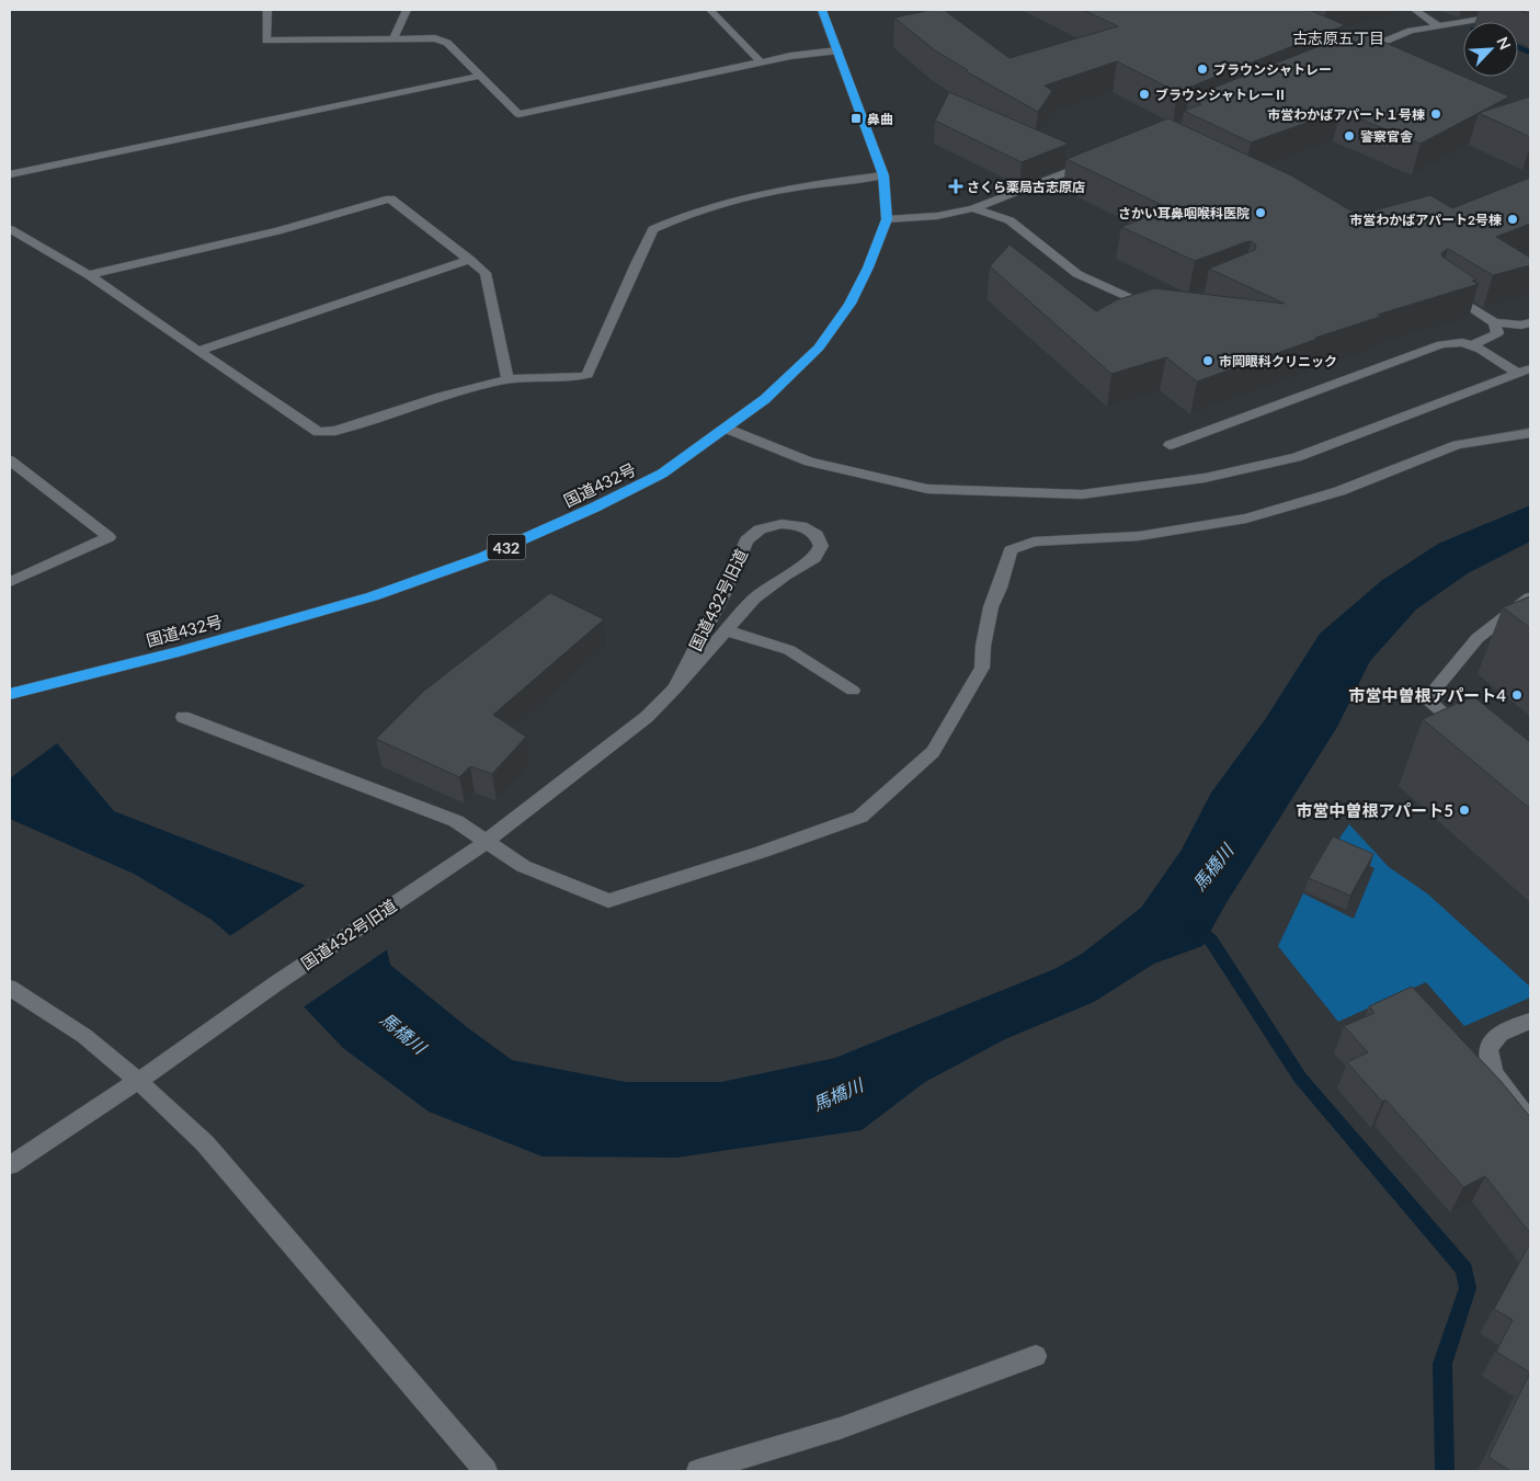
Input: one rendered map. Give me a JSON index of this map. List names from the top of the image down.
{
  "streets": {
    "highway": ["国道432号", "432"],
    "street": ["国道432号旧道"]
  },
  "districts": ["古志原五丁目"],
  "water": ["馬橋川"],
  "places": {
    "other": [
      "ブラウンシャトレー",
      "ブラウンシャトレーⅡ",
      "市営わかばアパート１号棟",
      "警察官舎",
      "さかい耳鼻咽喉科医院",
      "市営わかばアパート2号棟",
      "市岡眼科クリニック",
      "市営中曽根アパート4",
      "市営中曽根アパート5"
    ],
    "transit": ["鼻曲"],
    "health": ["さくら薬局古志原店"]
  },
  "north": "top right"
}
